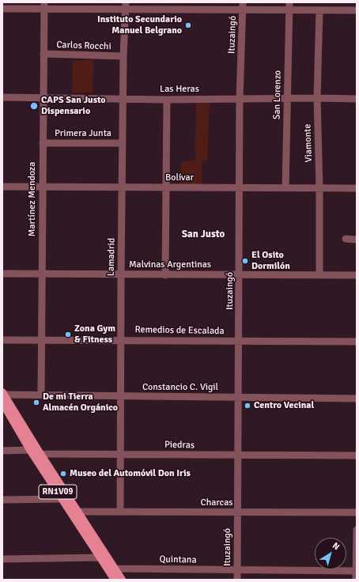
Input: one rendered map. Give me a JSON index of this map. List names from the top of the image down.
{
  "streets": {
    "main road": ["RN1V09"],
    "street": [
      "Ituzaingó",
      "Carlos Rocchi",
      "Las Heras",
      "San Lorenzo",
      "Primera Junta",
      "Viamonte",
      "Bolívar",
      "Martínez Mendoza",
      "Lamadrid",
      "Malvinas Argentinas",
      "Remedios de Escalada",
      "Constancio C. Vigil",
      "Piedras",
      "Charcas",
      "Quintana"
    ]
  },
  "crossings": [
    ["Ituzaingó", "Las Heras"],
    ["Ituzaingó", "Bolívar"],
    ["Ituzaingó", "Malvinas Argentinas"],
    ["Ituzaingó", "Remedios de Escalada"],
    ["Ituzaingó", "Constancio C. Vigil"],
    ["Ituzaingó", "Piedras"],
    ["Ituzaingó", "Charcas"],
    ["Ituzaingó", "Quintana"],
    ["Carlos Rocchi", "Martínez Mendoza"],
    ["Carlos Rocchi", "Lamadrid"],
    ["Las Heras", "San Lorenzo"],
    ["Las Heras", "Viamonte"],
    ["Las Heras", "Martínez Mendoza"],
    ["Las Heras", "Lamadrid"],
    ["San Lorenzo", "Bolívar"],
    ["Primera Junta", "Martínez Mendoza"],
    ["Primera Junta", "Lamadrid"],
    ["Viamonte", "Bolívar"],
    ["Viamonte", "Malvinas Argentinas"],
    ["Bolívar", "Martínez Mendoza"],
    ["Bolívar", "Lamadrid"],
    ["Martínez Mendoza", "Malvinas Argentinas"],
    ["Martínez Mendoza", "Remedios de Escalada"],
    ["Martínez Mendoza", "Constancio C. Vigil"],
    ["Lamadrid", "Malvinas Argentinas"],
    ["Lamadrid", "Remedios de Escalada"],
    ["Lamadrid", "Constancio C. Vigil"],
    ["Lamadrid", "Piedras"],
    ["Lamadrid", "Charcas"],
    ["Constancio C. Vigil", "RN1V09"],
    ["Piedras", "RN1V09"],
    ["RN1V09", "Charcas"],
    ["RN1V09", "Quintana"]
  ],
  "districts": ["San Justo"],
  "places": [
    "Instituto Secundario Manuel Belgrano",
    "CAPS San Justo Dispensario",
    "El Osito Dormilón",
    "Zona Gym & Fitness",
    "De mi Tierra Almacén Orgánico",
    "Centro Vecinal",
    "Museo del Automóvil Don Iris"
  ],
  "north": "top right"
}
